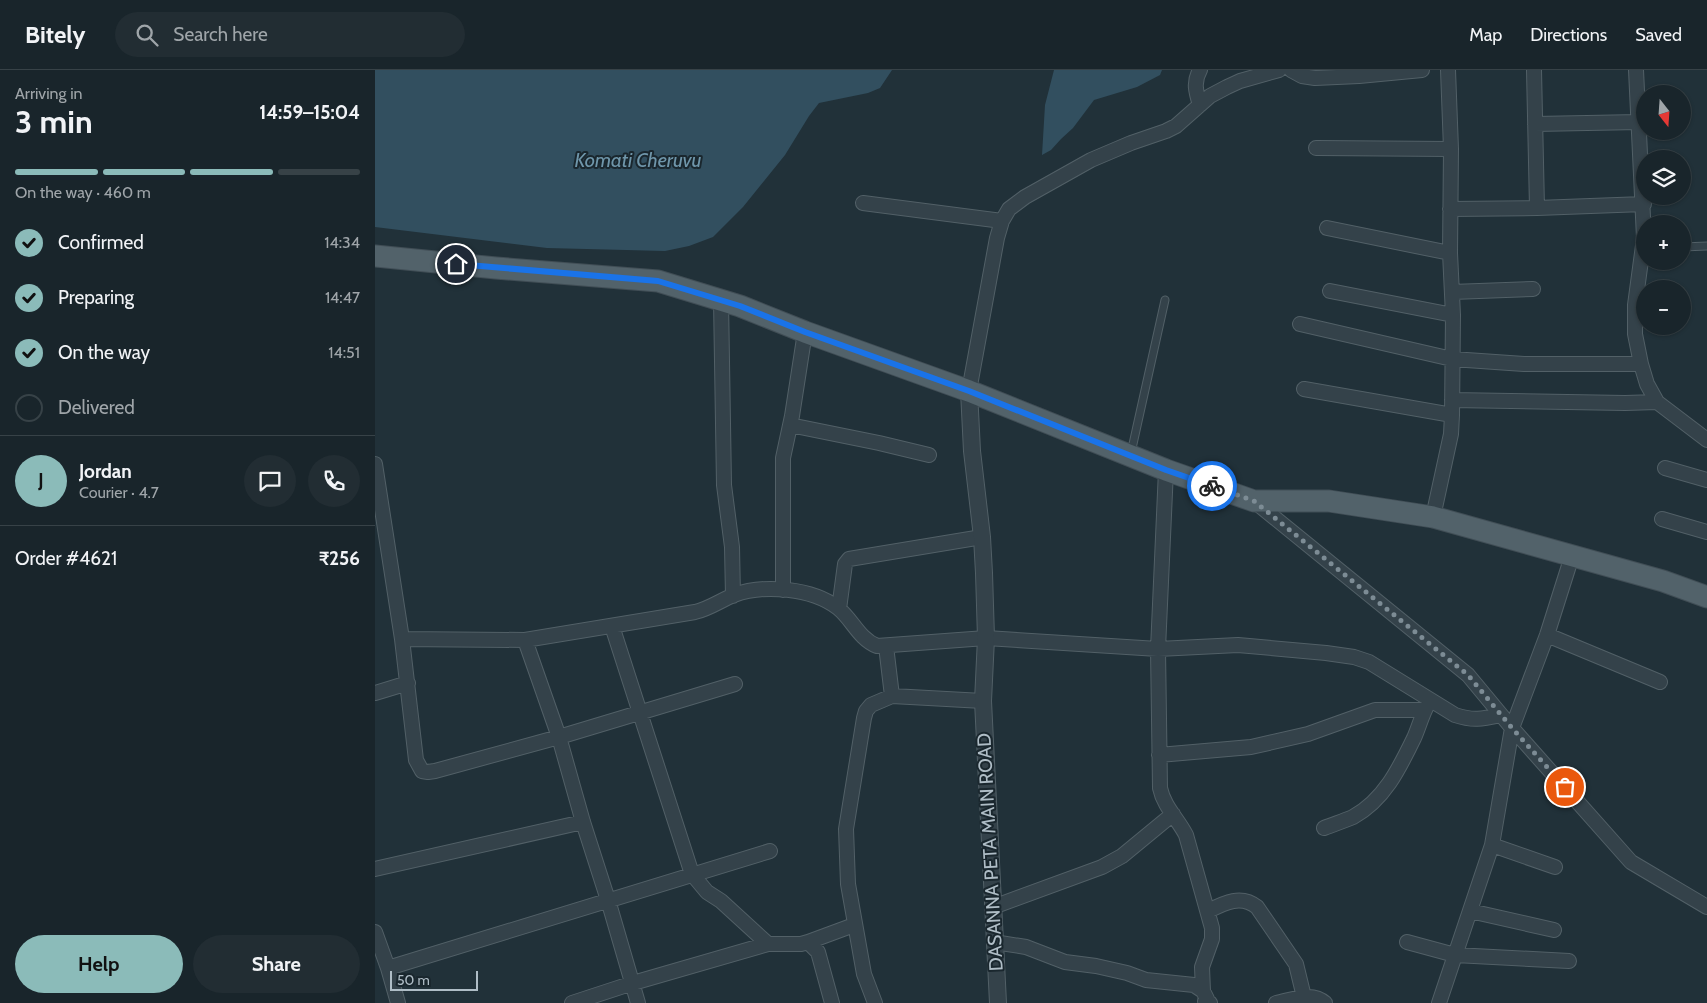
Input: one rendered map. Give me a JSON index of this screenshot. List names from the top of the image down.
{
  "streets": {
    "street": ["DASANNA PETA MAIN ROAD"]
  },
  "water": ["Komati Cheruvu"],
  "scale_bar": "50 m",
  "north": "bottom",
  "page": {
    "header": "Bitely",
    "search": "Search here",
    "nav": ["Map", "Directions", "Saved"],
    "heading": ["3 min", "Arriving in", "14:59–15:04"],
    "panel": [
      "Jordan",
      "Courier · 4.7",
      "Order #4621",
      "₹256"
    ],
    "map_buttons": ["+", "−"],
    "bar": "On the way · 460 m",
    "list": [
      ["Confirmed", "14:34"],
      ["Preparing", "14:47"],
      ["On the way", "14:51"],
      "Delivered"
    ],
    "round": "J",
    "buttons": ["Help", "Share"],
    "scale": "50 m"
  }
}
